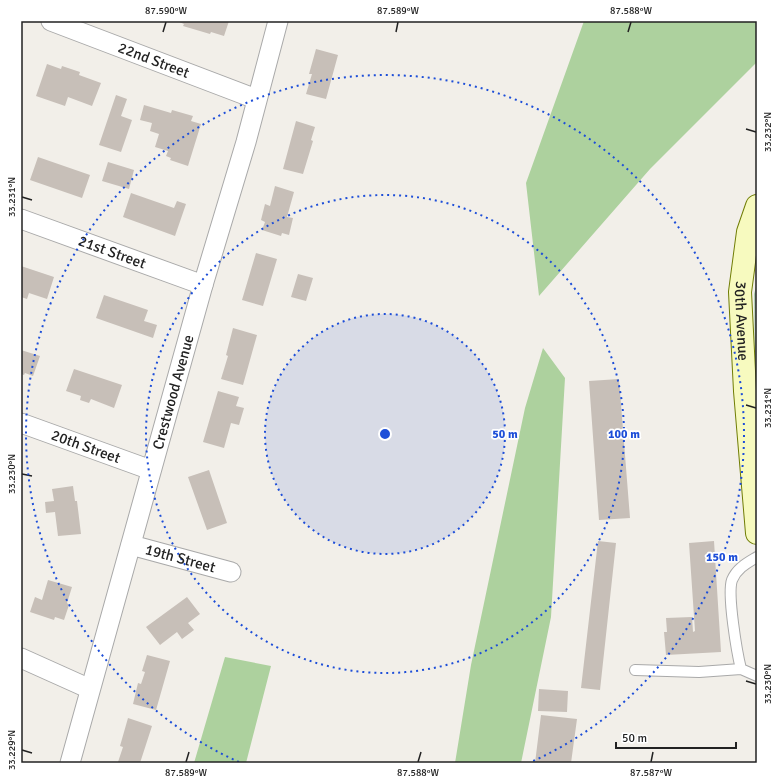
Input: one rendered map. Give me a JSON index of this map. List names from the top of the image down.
{
  "streets": {
    "street": [
      "22nd Street",
      "21st Street",
      "30th Avenue",
      "Crestwood Avenue",
      "20th Street",
      "19th Street"
    ]
  },
  "crossings": [
    ["22nd Street", "Crestwood Avenue"],
    ["21st Street", "Crestwood Avenue"],
    ["Crestwood Avenue", "20th Street"],
    ["Crestwood Avenue", "19th Street"]
  ],
  "scale_bar": "50 m",
  "coordinates": [
    "87.590°W",
    "87.589°W",
    "87.588°W",
    "33.232°N",
    "33.231°N",
    "33.230°N",
    "33.229°N",
    "87.587°W"
  ],
  "rings": ["50 m", "100 m", "150 m"]
}
